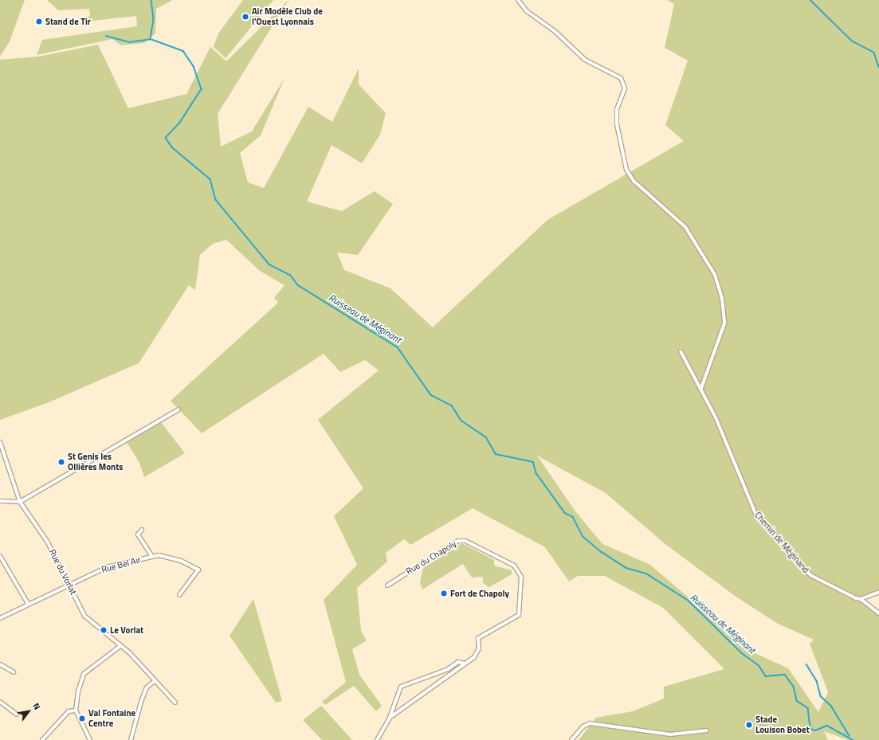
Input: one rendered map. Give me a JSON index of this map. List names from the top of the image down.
{
  "streets": {
    "street": [
      "Chemin de Méginand",
      "Rue du Chapoly",
      "Rue Bel Air",
      "Rue du Vorlat"
    ]
  },
  "crossings": [
    ["Rue Bel Air", "Rue du Vorlat"]
  ],
  "water": ["Ruisseau de Méginant"],
  "places": [
    "Air Modèle Club de l'Ouest Lyonnais",
    "Stand de Tir",
    "St Genis les Ollières Monts",
    "Fort de Chapoly",
    "Le Vorlat",
    "Val Fontaine Centre",
    "Stade Louison Bobet"
  ],
  "north": "top right"
}
